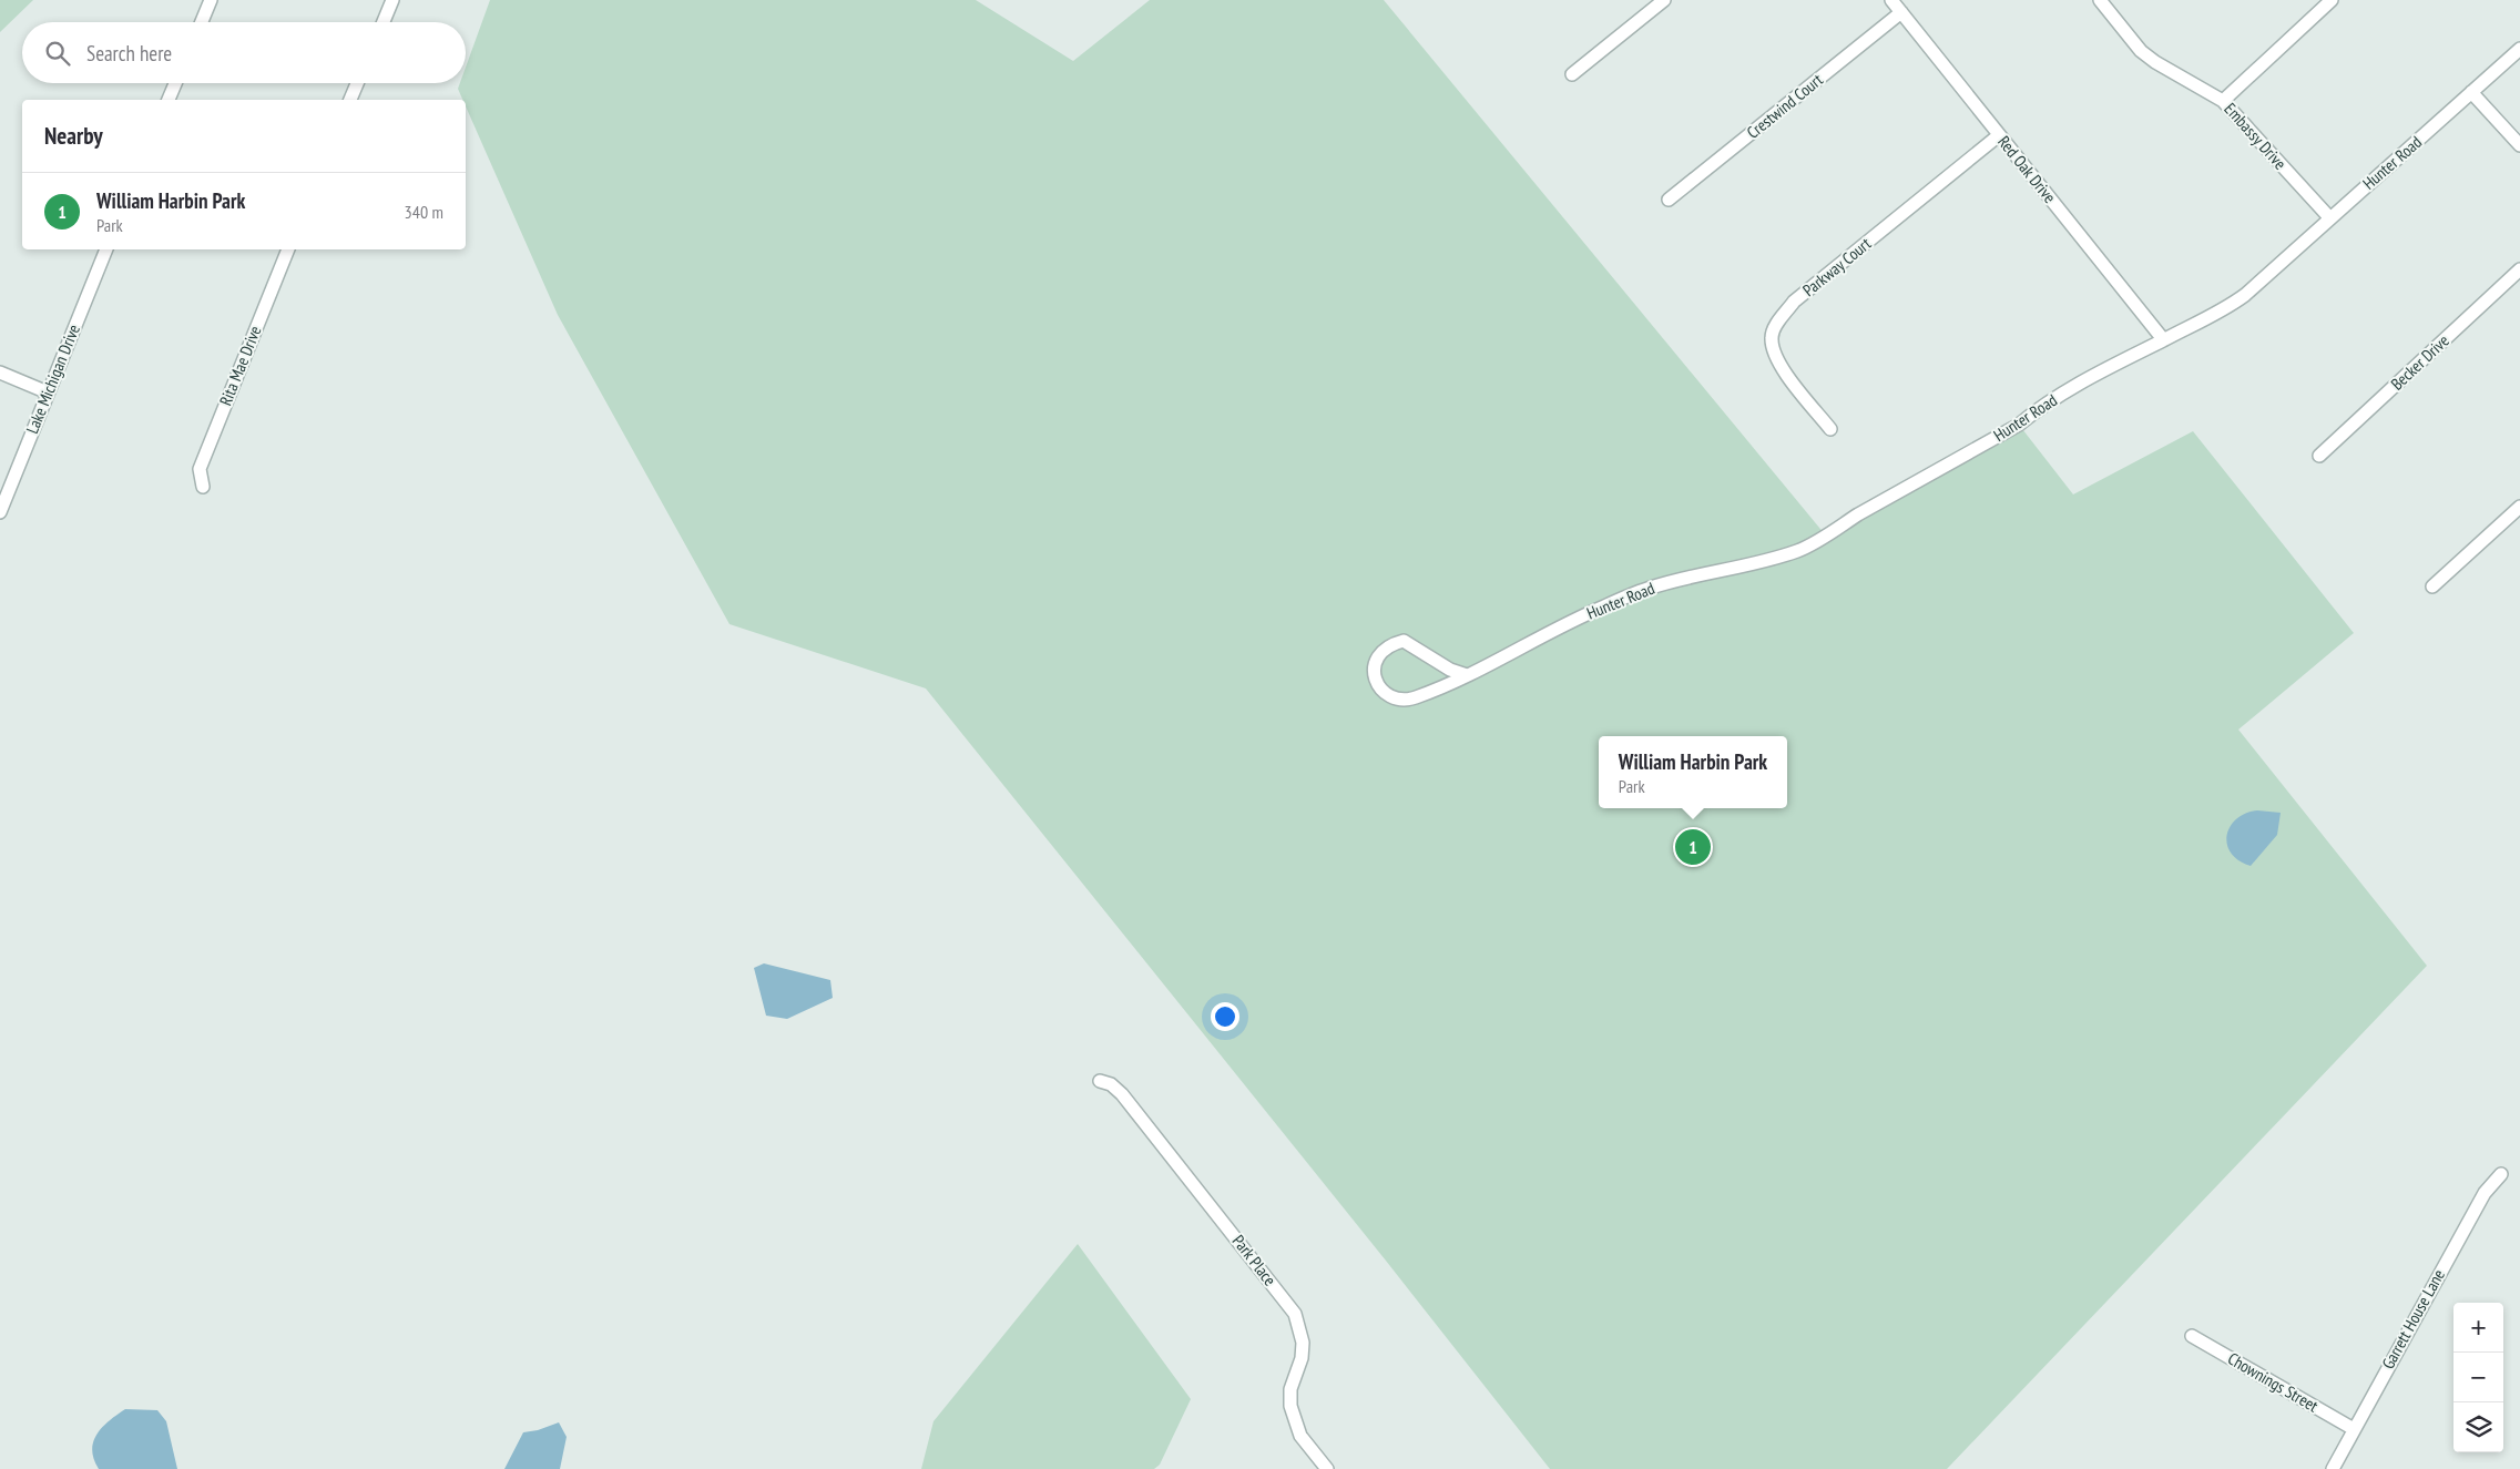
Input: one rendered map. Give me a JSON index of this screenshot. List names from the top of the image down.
{
  "streets": {
    "street": [
      "Crestwind Court",
      "Embassy Drive",
      "Hunter Road",
      "Red Oak Drive",
      "Parkway Court",
      "Becker Drive",
      "Rita Mae Drive",
      "Lake Michigan Drive",
      "Park Place",
      "Garrett House Lane",
      "Chownings Street"
    ]
  },
  "crossings": [
    ["Crestwind Court", "Red Oak Drive"],
    ["Embassy Drive", "Hunter Road"],
    ["Hunter Road", "Red Oak Drive"],
    ["Red Oak Drive", "Parkway Court"],
    ["Garrett House Lane", "Chownings Street"]
  ],
  "page": {
    "search": "Search here",
    "heading": "Nearby",
    "list": [
      {
        "mark": "1",
        "name": "William Harbin Park",
        "note": "Park",
        "value": "340 m"
      }
    ],
    "popup": ["William Harbin Park", "Park"],
    "pins": "1",
    "map_buttons": ["+", "−"]
  }
}
